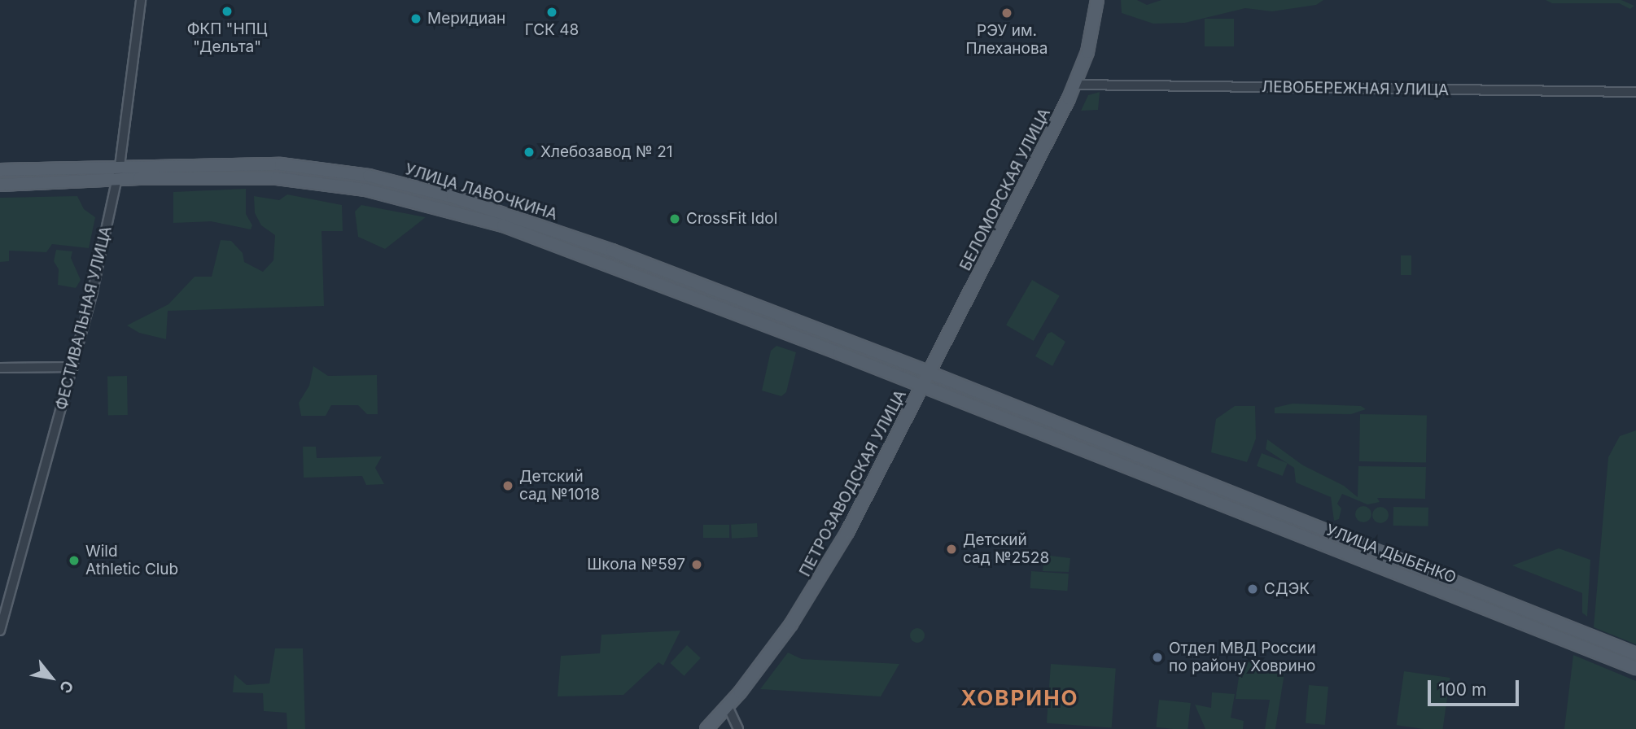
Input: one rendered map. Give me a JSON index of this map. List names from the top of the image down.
{
  "streets": {
    "main road": [
      "БЕЛОМОРСКАЯ УЛИЦА",
      "УЛИЦА ЛАВОЧКИНА",
      "ПЕТРОЗАВОДСКАЯ УЛИЦА",
      "УЛИЦА ДЫБЕНКО"
    ],
    "street": ["ЛЕВОБЕРЕЖНАЯ УЛИЦА", "ФЕСТИВАЛЬНАЯ УЛИЦА"]
  },
  "crossings": [
    ["ЛЕВОБЕРЕЖНАЯ УЛИЦА", "БЕЛОМОРСКАЯ УЛИЦА"],
    ["БЕЛОМОРСКАЯ УЛИЦА", "УЛИЦА ЛАВОЧКИНА"],
    ["БЕЛОМОРСКАЯ УЛИЦА", "ПЕТРОЗАВОДСКАЯ УЛИЦА"],
    ["БЕЛОМОРСКАЯ УЛИЦА", "УЛИЦА ДЫБЕНКО"],
    ["УЛИЦА ЛАВОЧКИНА", "ФЕСТИВАЛЬНАЯ УЛИЦА"],
    ["УЛИЦА ЛАВОЧКИНА", "ПЕТРОЗАВОДСКАЯ УЛИЦА"],
    ["УЛИЦА ЛАВОЧКИНА", "УЛИЦА ДЫБЕНКО"],
    ["ПЕТРОЗАВОДСКАЯ УЛИЦА", "УЛИЦА ДЫБЕНКО"]
  ],
  "districts": ["ХОВРИНО"],
  "places": [
    "ФКП \"НПЦ \"Дельта\"",
    "ГСК 48",
    "РЭУ им. Плеханова",
    "Меридиан",
    "Хлебозавод № 21",
    "CrossFit Idol",
    "Детский сад №1018",
    "Детский сад №2528",
    "Wild Athletic Club",
    "Школа №597",
    "СДЭК",
    "Отдел МВД России по району Ховрино"
  ],
  "scale_bar": "100 m",
  "north": "bottom right"
}
